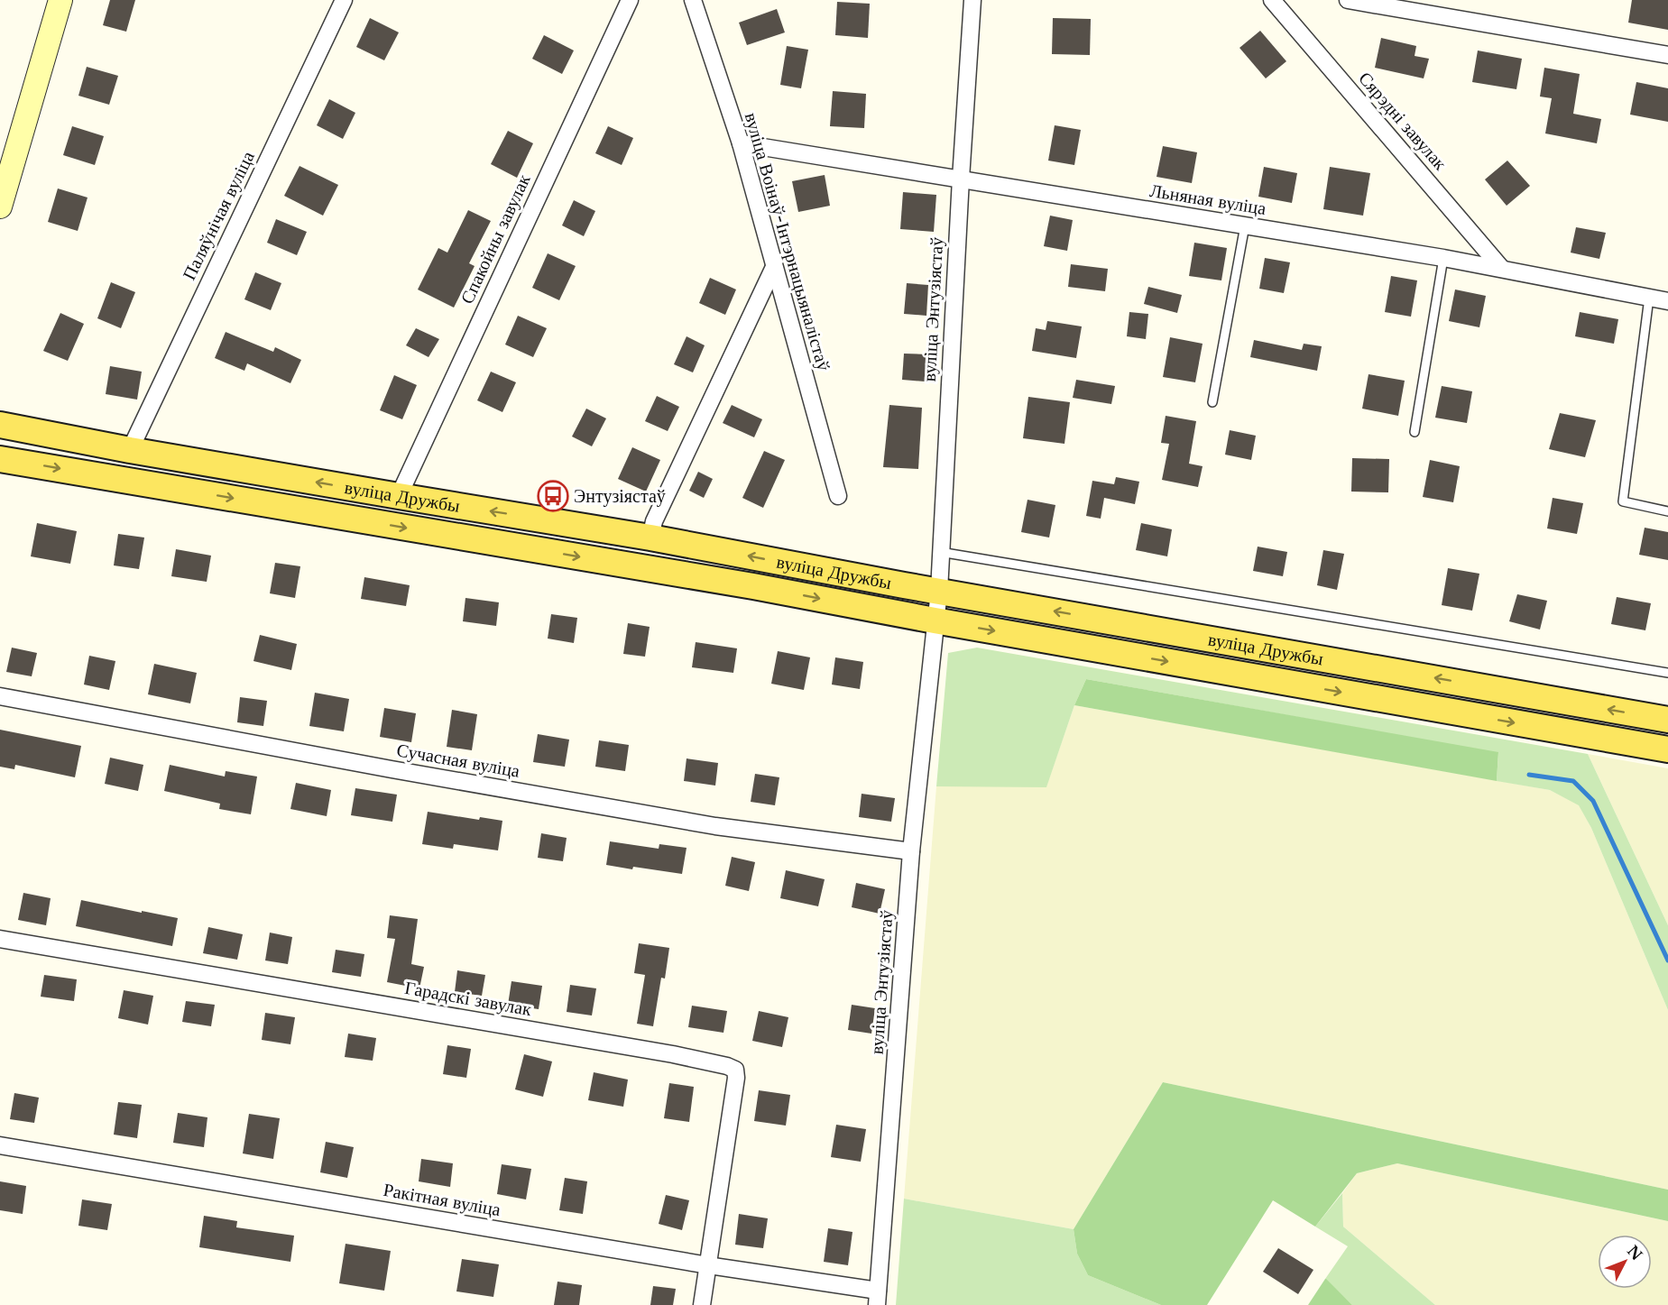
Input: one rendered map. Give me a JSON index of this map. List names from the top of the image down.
{
  "streets": {
    "main road": ["вуліца Дружбы"],
    "street": [
      "Сярэдні завулак",
      "Льняная вуліца",
      "Паляўнічая вуліца",
      "Спакойны завулак",
      "вуліца Воінаў-Інтэрнацыяналістаў",
      "вуліца Энтузіястаў",
      "Сучасная вуліца",
      "Гарадскі завулак",
      "Ракітная вуліца"
    ]
  },
  "crossings": [
    ["Сярэдні завулак", "Льняная вуліца"],
    ["Льняная вуліца", "вуліца Воінаў-Інтэрнацыяналістаў"],
    ["Льняная вуліца", "вуліца Энтузіястаў"],
    ["Паляўнічая вуліца", "вуліца Дружбы"],
    ["Спакойны завулак", "вуліца Дружбы"],
    ["вуліца Энтузіястаў", "вуліца Дружбы"],
    ["вуліца Энтузіястаў", "Сучасная вуліца"],
    ["вуліца Энтузіястаў", "Ракітная вуліца"],
    ["Гарадскі завулак", "Ракітная вуліца"]
  ],
  "places": {
    "bus stop": ["Энтузіястаў"]
  },
  "north": "top right"
}
